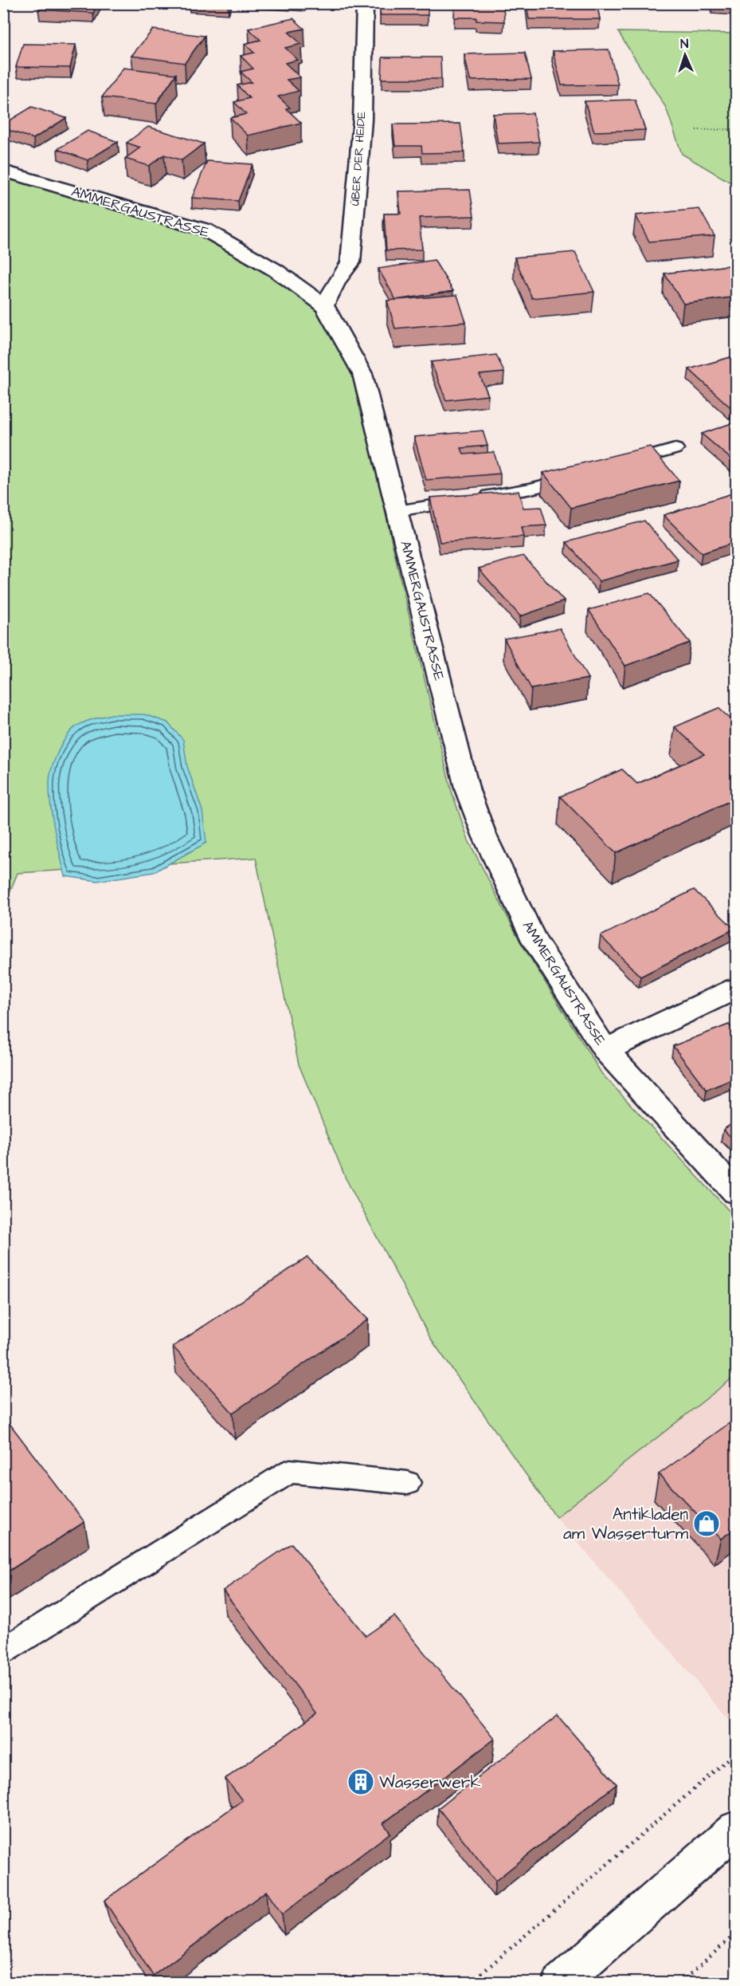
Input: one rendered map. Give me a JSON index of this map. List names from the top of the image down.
{
  "streets": {
    "street": ["ÜBER DER HEIDE", "AMMERGAUSTRASSE"]
  },
  "crossings": [
    ["ÜBER DER HEIDE", "AMMERGAUSTRASSE"]
  ],
  "places": {
    "shop": ["Antikladen am Wasserturm"],
    "building": ["Wasserwerk"]
  },
  "north": "top"
}
